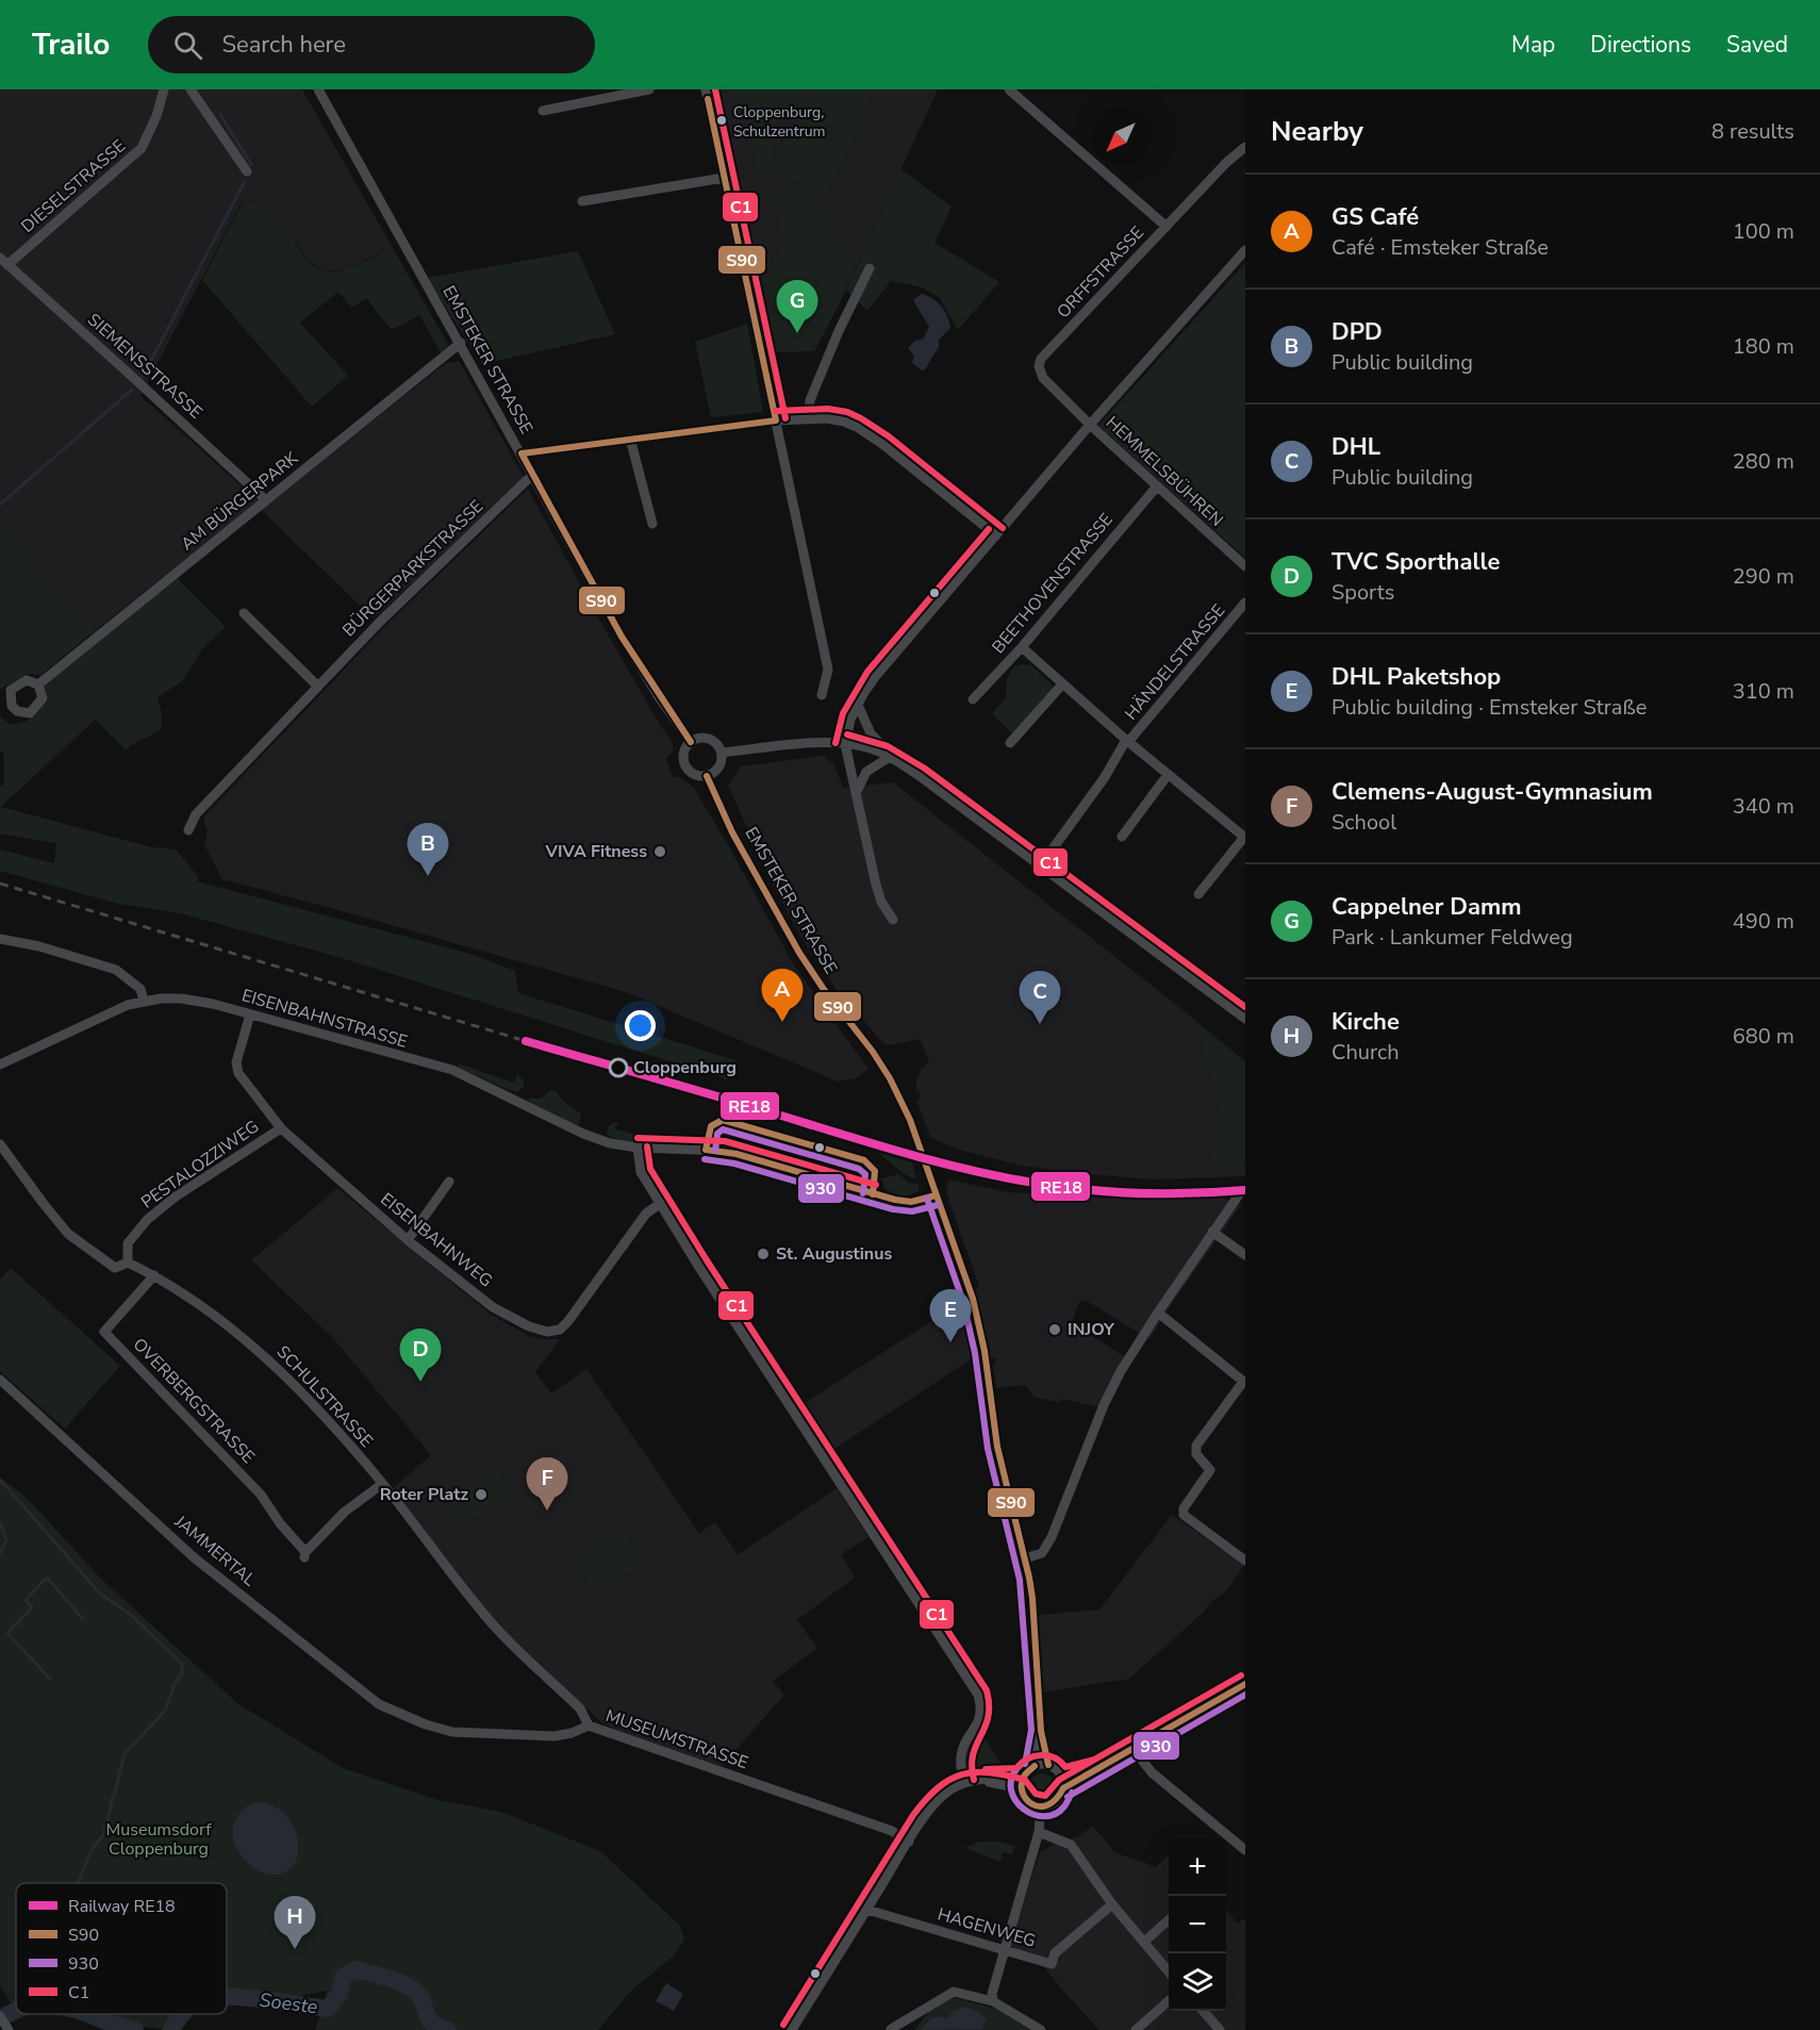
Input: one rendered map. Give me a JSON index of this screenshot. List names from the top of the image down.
{
  "streets": {
    "street": [
      "DIESELSTRASSE",
      "ORFFSTRASSE",
      "EMSTEKER STRASSE",
      "SIEMENSSTRASSE",
      "HEMMELSBÜHREN",
      "AM BÜRGERPARK",
      "BÜRGERPARKSTRASSE",
      "BEETHOVENSTRASSE",
      "HÄNDELSTRASSE",
      "EISENBAHNSTRASSE",
      "PESTALOZZIWEG",
      "EISENBAHNWEG",
      "SCHULSTRASSE",
      "OVERBERGSTRASSE",
      "JAMMERTAL",
      "MUSEUMSTRASSE",
      "HAGENWEG"
    ]
  },
  "crossings": [
    ["DIESELSTRASSE", "SIEMENSSTRASSE"],
    ["ORFFSTRASSE", "HEMMELSBÜHREN"],
    ["EMSTEKER STRASSE", "AM BÜRGERPARK"],
    ["EMSTEKER STRASSE", "BÜRGERPARKSTRASSE"],
    ["EMSTEKER STRASSE", "EISENBAHNSTRASSE"],
    ["SIEMENSSTRASSE", "AM BÜRGERPARK"],
    ["HEMMELSBÜHREN", "BEETHOVENSTRASSE"],
    ["EISENBAHNSTRASSE", "EISENBAHNWEG"],
    ["PESTALOZZIWEG", "EISENBAHNWEG"],
    ["PESTALOZZIWEG", "SCHULSTRASSE"],
    ["SCHULSTRASSE", "OVERBERGSTRASSE"],
    ["SCHULSTRASSE", "MUSEUMSTRASSE"],
    ["JAMMERTAL", "MUSEUMSTRASSE"]
  ],
  "water": ["Soeste"],
  "parks": ["Museumsdorf Cloppenburg"],
  "places": [
    "Cloppenburg, Schulzentrum",
    "VIVA Fitness",
    "Cloppenburg",
    "St. Augustinus",
    "INJOY",
    "Roter Platz"
  ],
  "lines": [
    "transit line C1",
    "transit line S90",
    "rail line RE18",
    "transit line 930"
  ],
  "legend": [
    "Railway RE18",
    "S90",
    "930",
    "C1"
  ],
  "north": "bottom left",
  "page": {
    "header": "Trailo",
    "search": "Search here",
    "nav": ["Map", "Directions", "Saved"],
    "heading": ["Nearby", "8 results"],
    "list": [
      {
        "mark": "A",
        "name": "GS Café",
        "note": "Café · Emsteker Straße",
        "value": "100 m"
      },
      {
        "mark": "B",
        "name": "DPD",
        "note": "Public building",
        "value": "180 m"
      },
      {
        "mark": "C",
        "name": "DHL",
        "note": "Public building",
        "value": "280 m"
      },
      {
        "mark": "D",
        "name": "TVC Sporthalle",
        "note": "Sports",
        "value": "290 m"
      },
      {
        "mark": "E",
        "name": "DHL Paketshop",
        "note": "Public building · Emsteker Straße",
        "value": "310 m"
      },
      {
        "mark": "F",
        "name": "Clemens-August-Gymnasium",
        "note": "School",
        "value": "340 m"
      },
      {
        "mark": "G",
        "name": "Cappelner Damm",
        "note": "Park · Lankumer Feldweg",
        "value": "490 m"
      },
      {
        "mark": "H",
        "name": "Kirche",
        "note": "Church",
        "value": "680 m"
      }
    ],
    "pins": [
      "G",
      "B",
      "A",
      "C",
      "E",
      "D",
      "F",
      "H"
    ],
    "map_buttons": ["+", "−"]
  }
}
